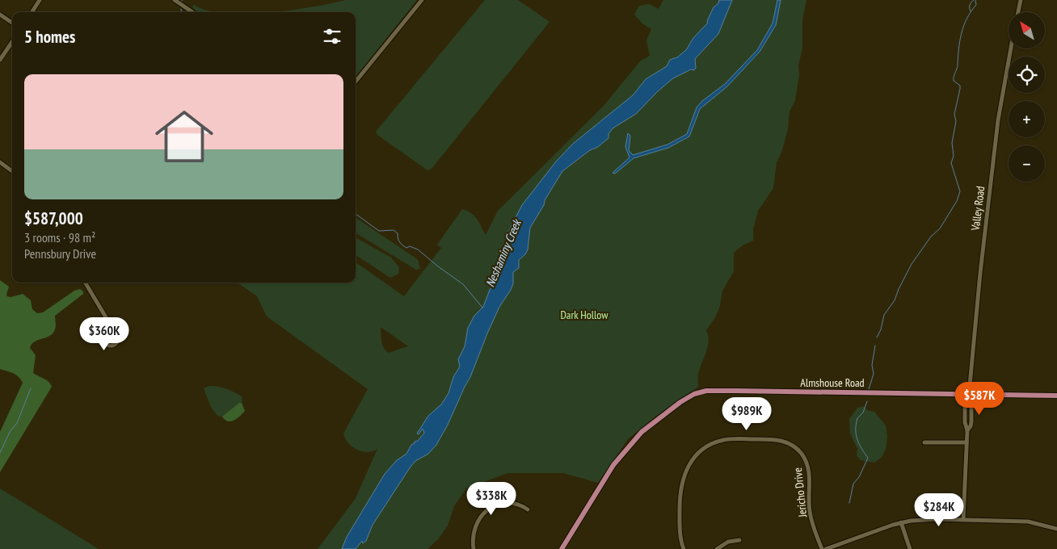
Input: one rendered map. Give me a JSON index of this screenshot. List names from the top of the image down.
{
  "streets": {
    "main road": ["Almshouse Road"],
    "street": ["Valley Road", "Jericho Drive"]
  },
  "crossings": [
    ["Valley Road", "Almshouse Road"]
  ],
  "water": ["Neshaminy Creek"],
  "parks": ["Dark Hollow"],
  "north": "top left",
  "page": {
    "map_buttons": ["+", "−"],
    "heading": "5 homes",
    "list": [
      {
        "name": "$587,000",
        "note": "3 rooms · 98 m² · Pennsbury Drive"
      }
    ],
    "price": [
      "$360K",
      "$587K",
      "$989K",
      "$338K",
      "$284K"
    ]
  }
}
